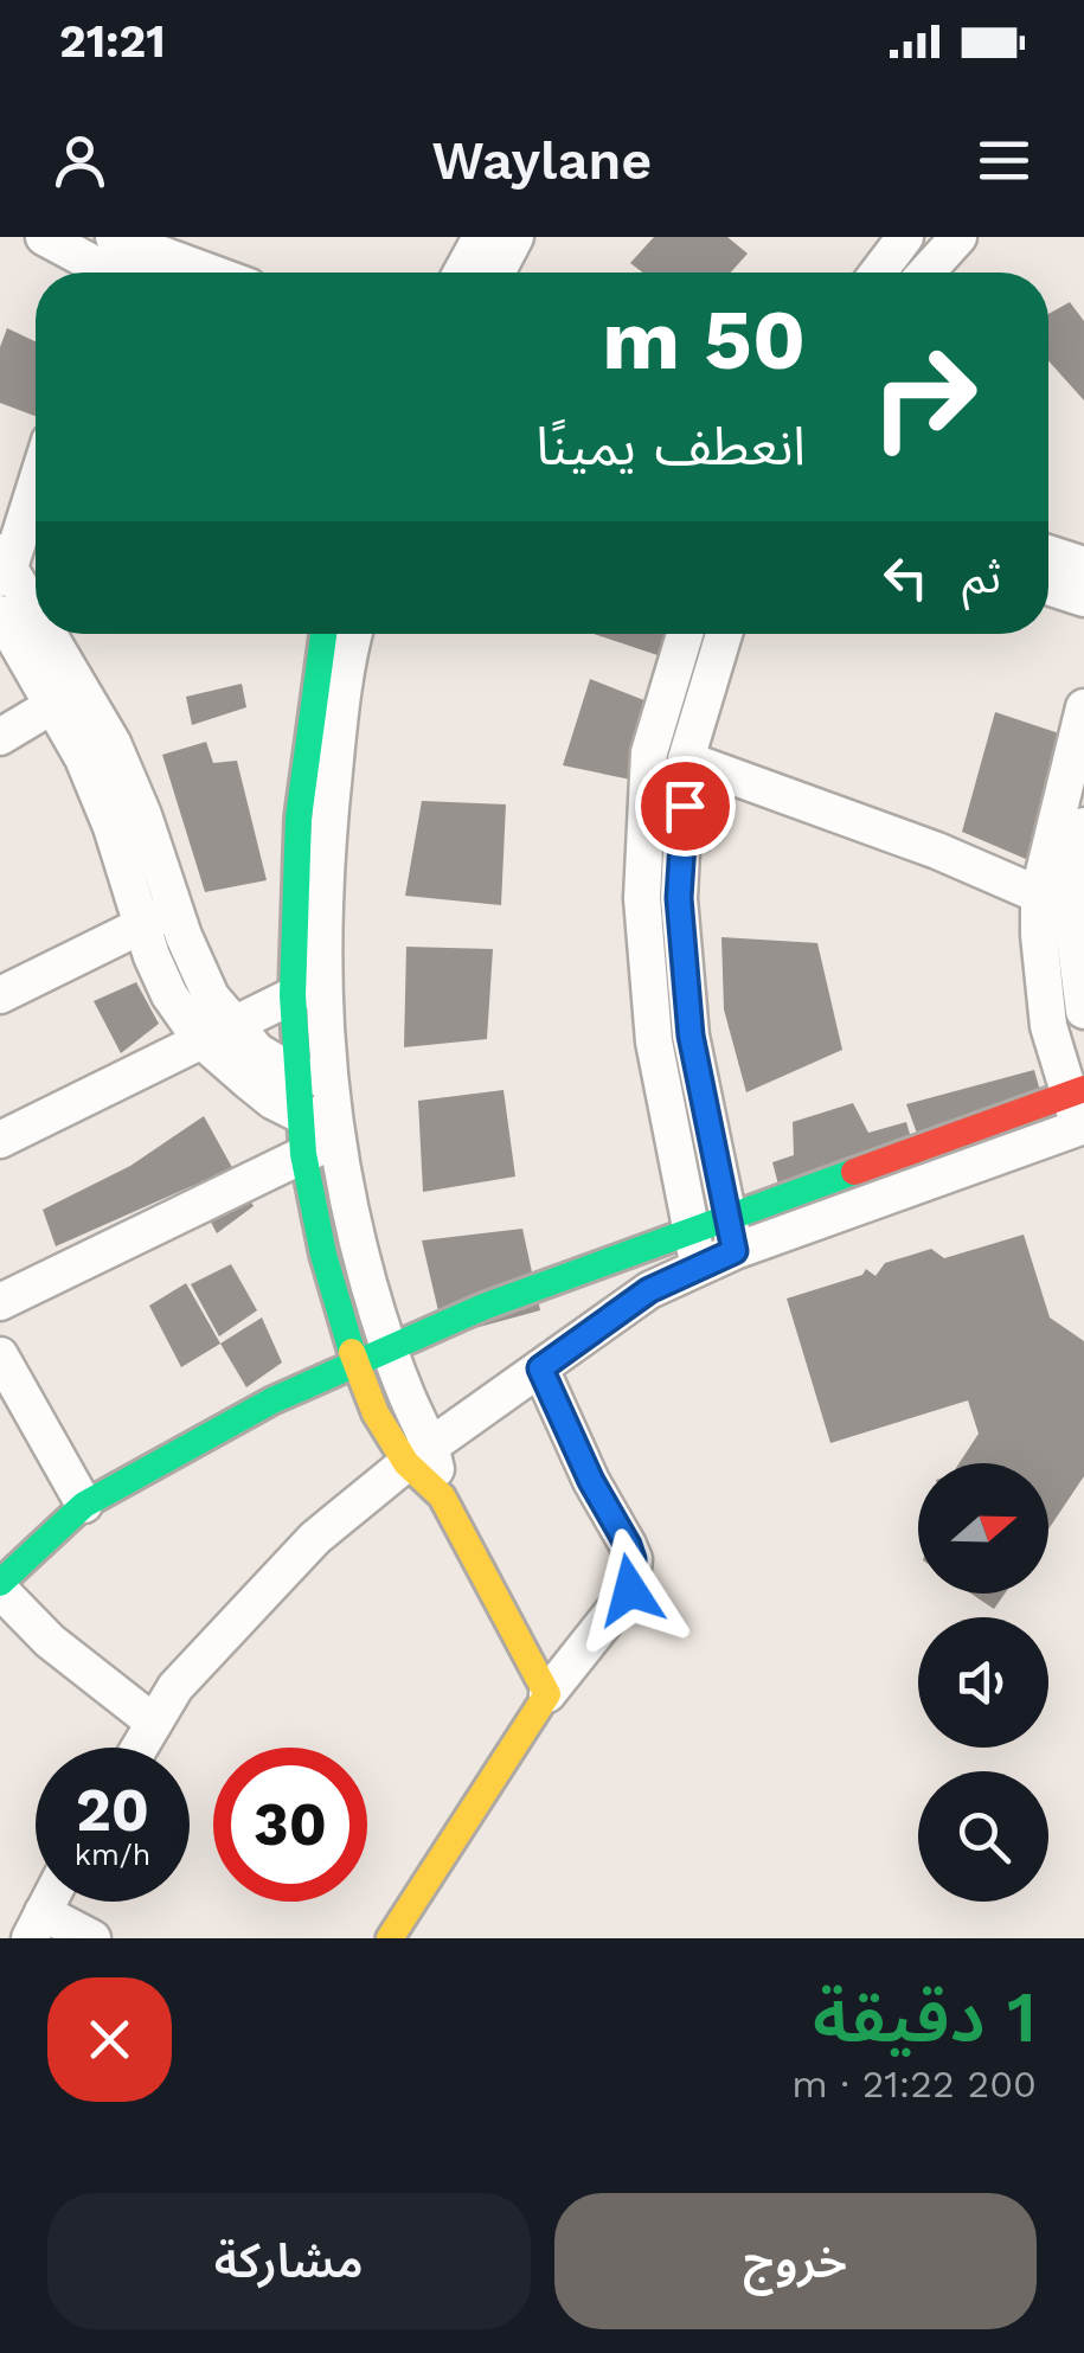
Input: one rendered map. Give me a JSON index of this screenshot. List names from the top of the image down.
{
  "north": "right",
  "page": {
    "status": "21:21",
    "header": "Waylane",
    "turn": ["50 m", "انعطف يمينًا"],
    "then": "ثم",
    "speed": "20 km/h",
    "limit": "30",
    "heading": ["1 دقيقة", "200 m · 21:22"],
    "buttons": ["خروج", "مشاركة"]
  }
}
